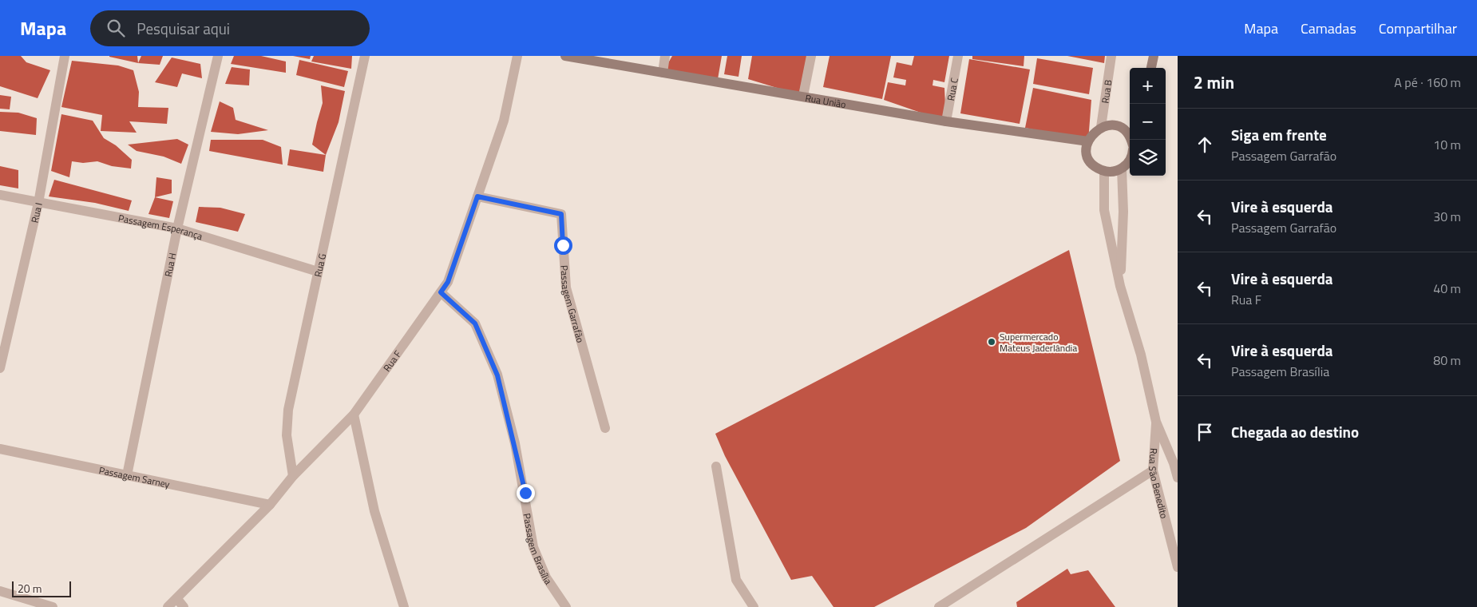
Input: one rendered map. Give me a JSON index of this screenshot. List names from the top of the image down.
{
  "streets": {
    "main road": ["Rua União"],
    "street": [
      "Rua C",
      "Rua B",
      "Rua I",
      "Passagem Esperança",
      "Rua H",
      "Rua G",
      "Passagem Garrafão",
      "Rua F",
      "Passagem Sarney",
      "Rua São Benedito",
      "Passagem Brasília"
    ]
  },
  "crossings": [
    ["Rua C", "Rua União"],
    ["Rua I", "Passagem Esperança"],
    ["Passagem Esperança", "Rua H"],
    ["Passagem Esperança", "Rua G"],
    ["Rua H", "Passagem Sarney"],
    ["Rua G", "Rua F"],
    ["Passagem Garrafão", "Rua F"],
    ["Rua F", "Passagem Sarney"],
    ["Rua F", "Passagem Brasília"]
  ],
  "places": ["Supermercado Mateus Jaderlândia"],
  "scale_bar": "20 m",
  "page": {
    "header": "Mapa",
    "search": "Pesquisar aqui",
    "nav": ["Mapa", "Camadas", "Compartilhar"],
    "heading": ["2 min", "A pé · 160 m"],
    "map_buttons": ["+", "−"],
    "list": [
      ["Siga em frente", "Passagem Garrafão", "10 m"],
      ["Vire à esquerda", "Passagem Garrafão", "30 m"],
      ["Vire à esquerda", "Rua F", "40 m"],
      ["Vire à esquerda", "Passagem Brasília", "80 m"],
      "Chegada ao destino"
    ],
    "scale": "20 m"
  }
}
